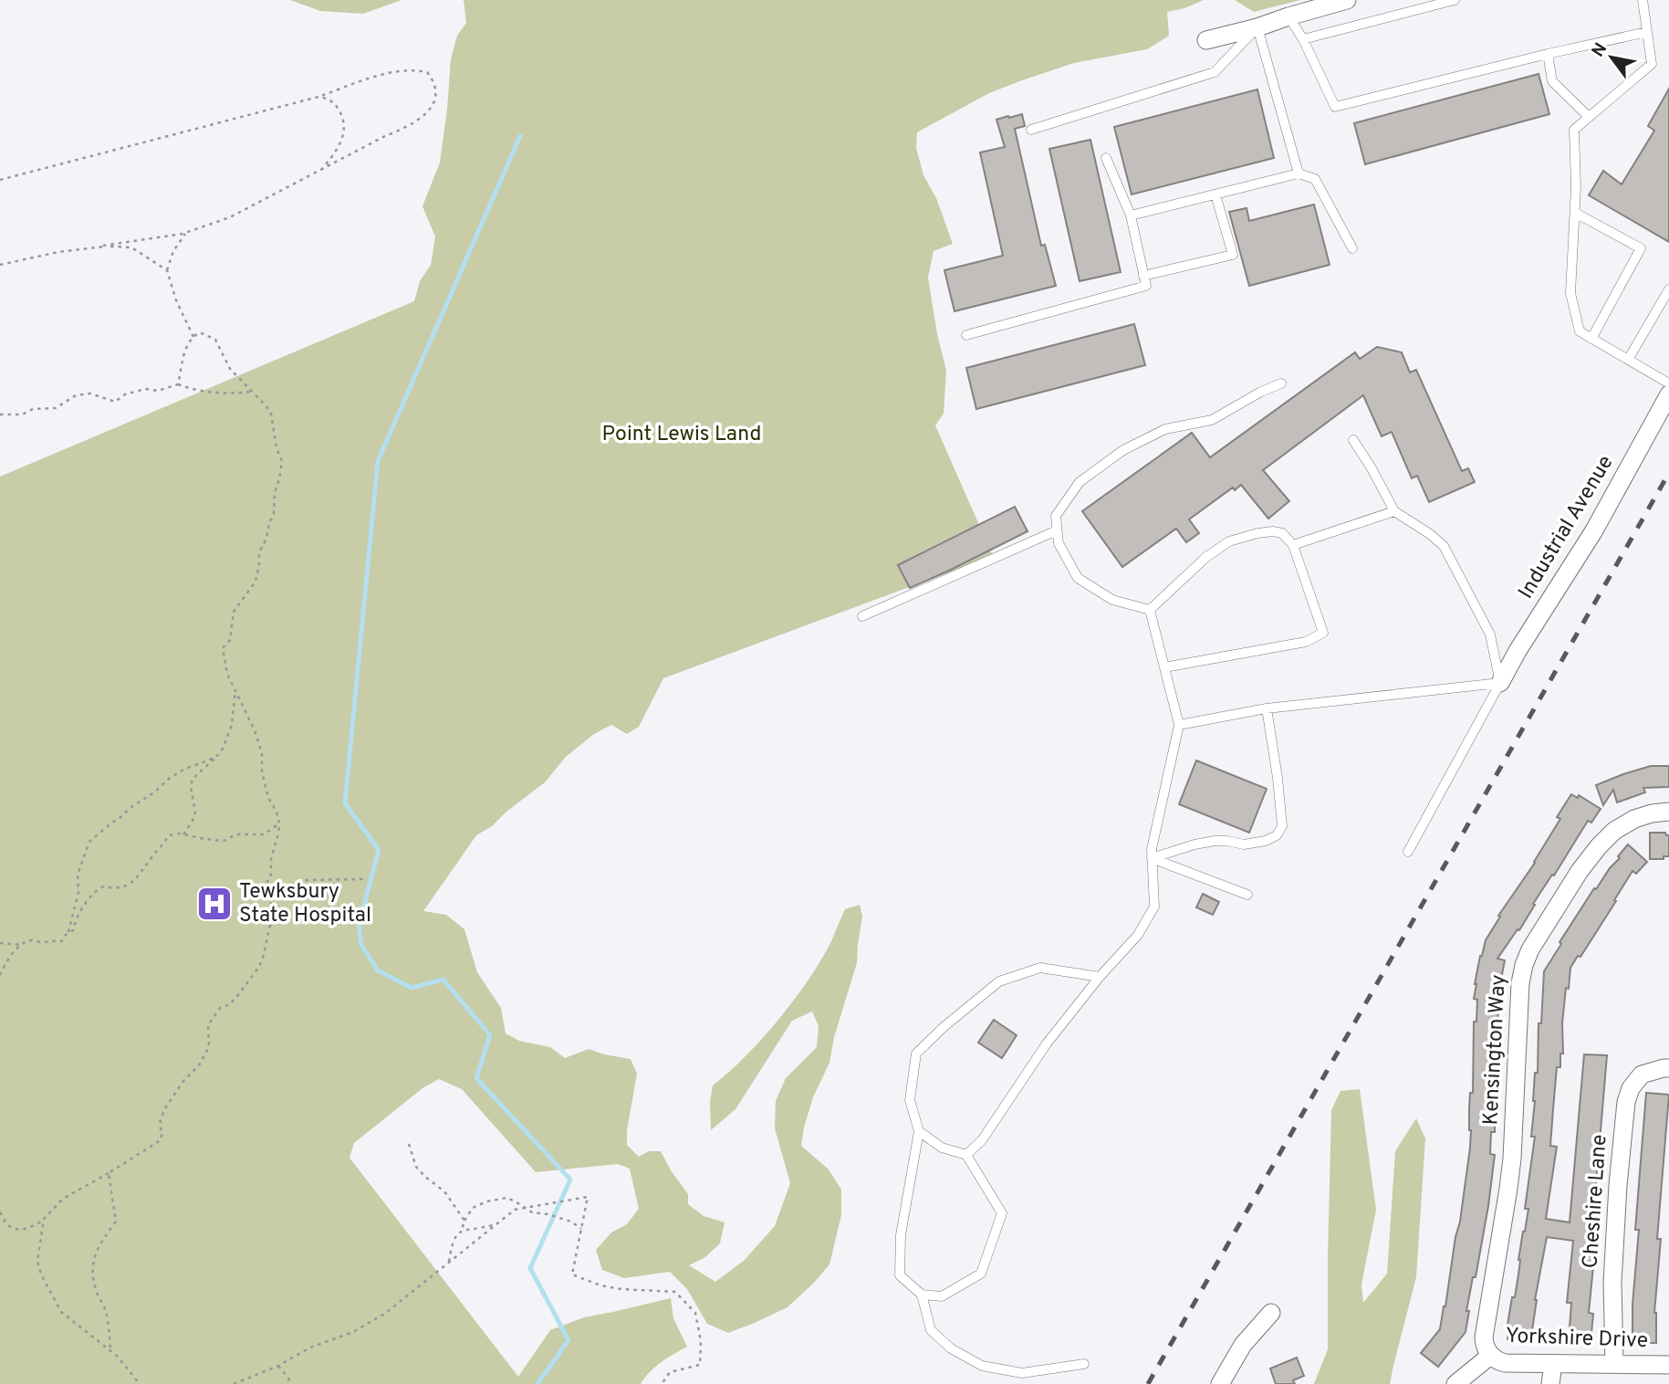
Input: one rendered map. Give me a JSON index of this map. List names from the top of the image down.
{
  "streets": {
    "street": [
      "Industrial Avenue",
      "Kensington Way",
      "Cheshire Lane",
      "Yorkshire Drive"
    ]
  },
  "crossings": [
    ["Kensington Way", "Yorkshire Drive"],
    ["Cheshire Lane", "Yorkshire Drive"]
  ],
  "parks": ["Point Lewis Land"],
  "places": {
    "hospital": ["Tewksbury State Hospital"]
  },
  "north": "top left"
}
